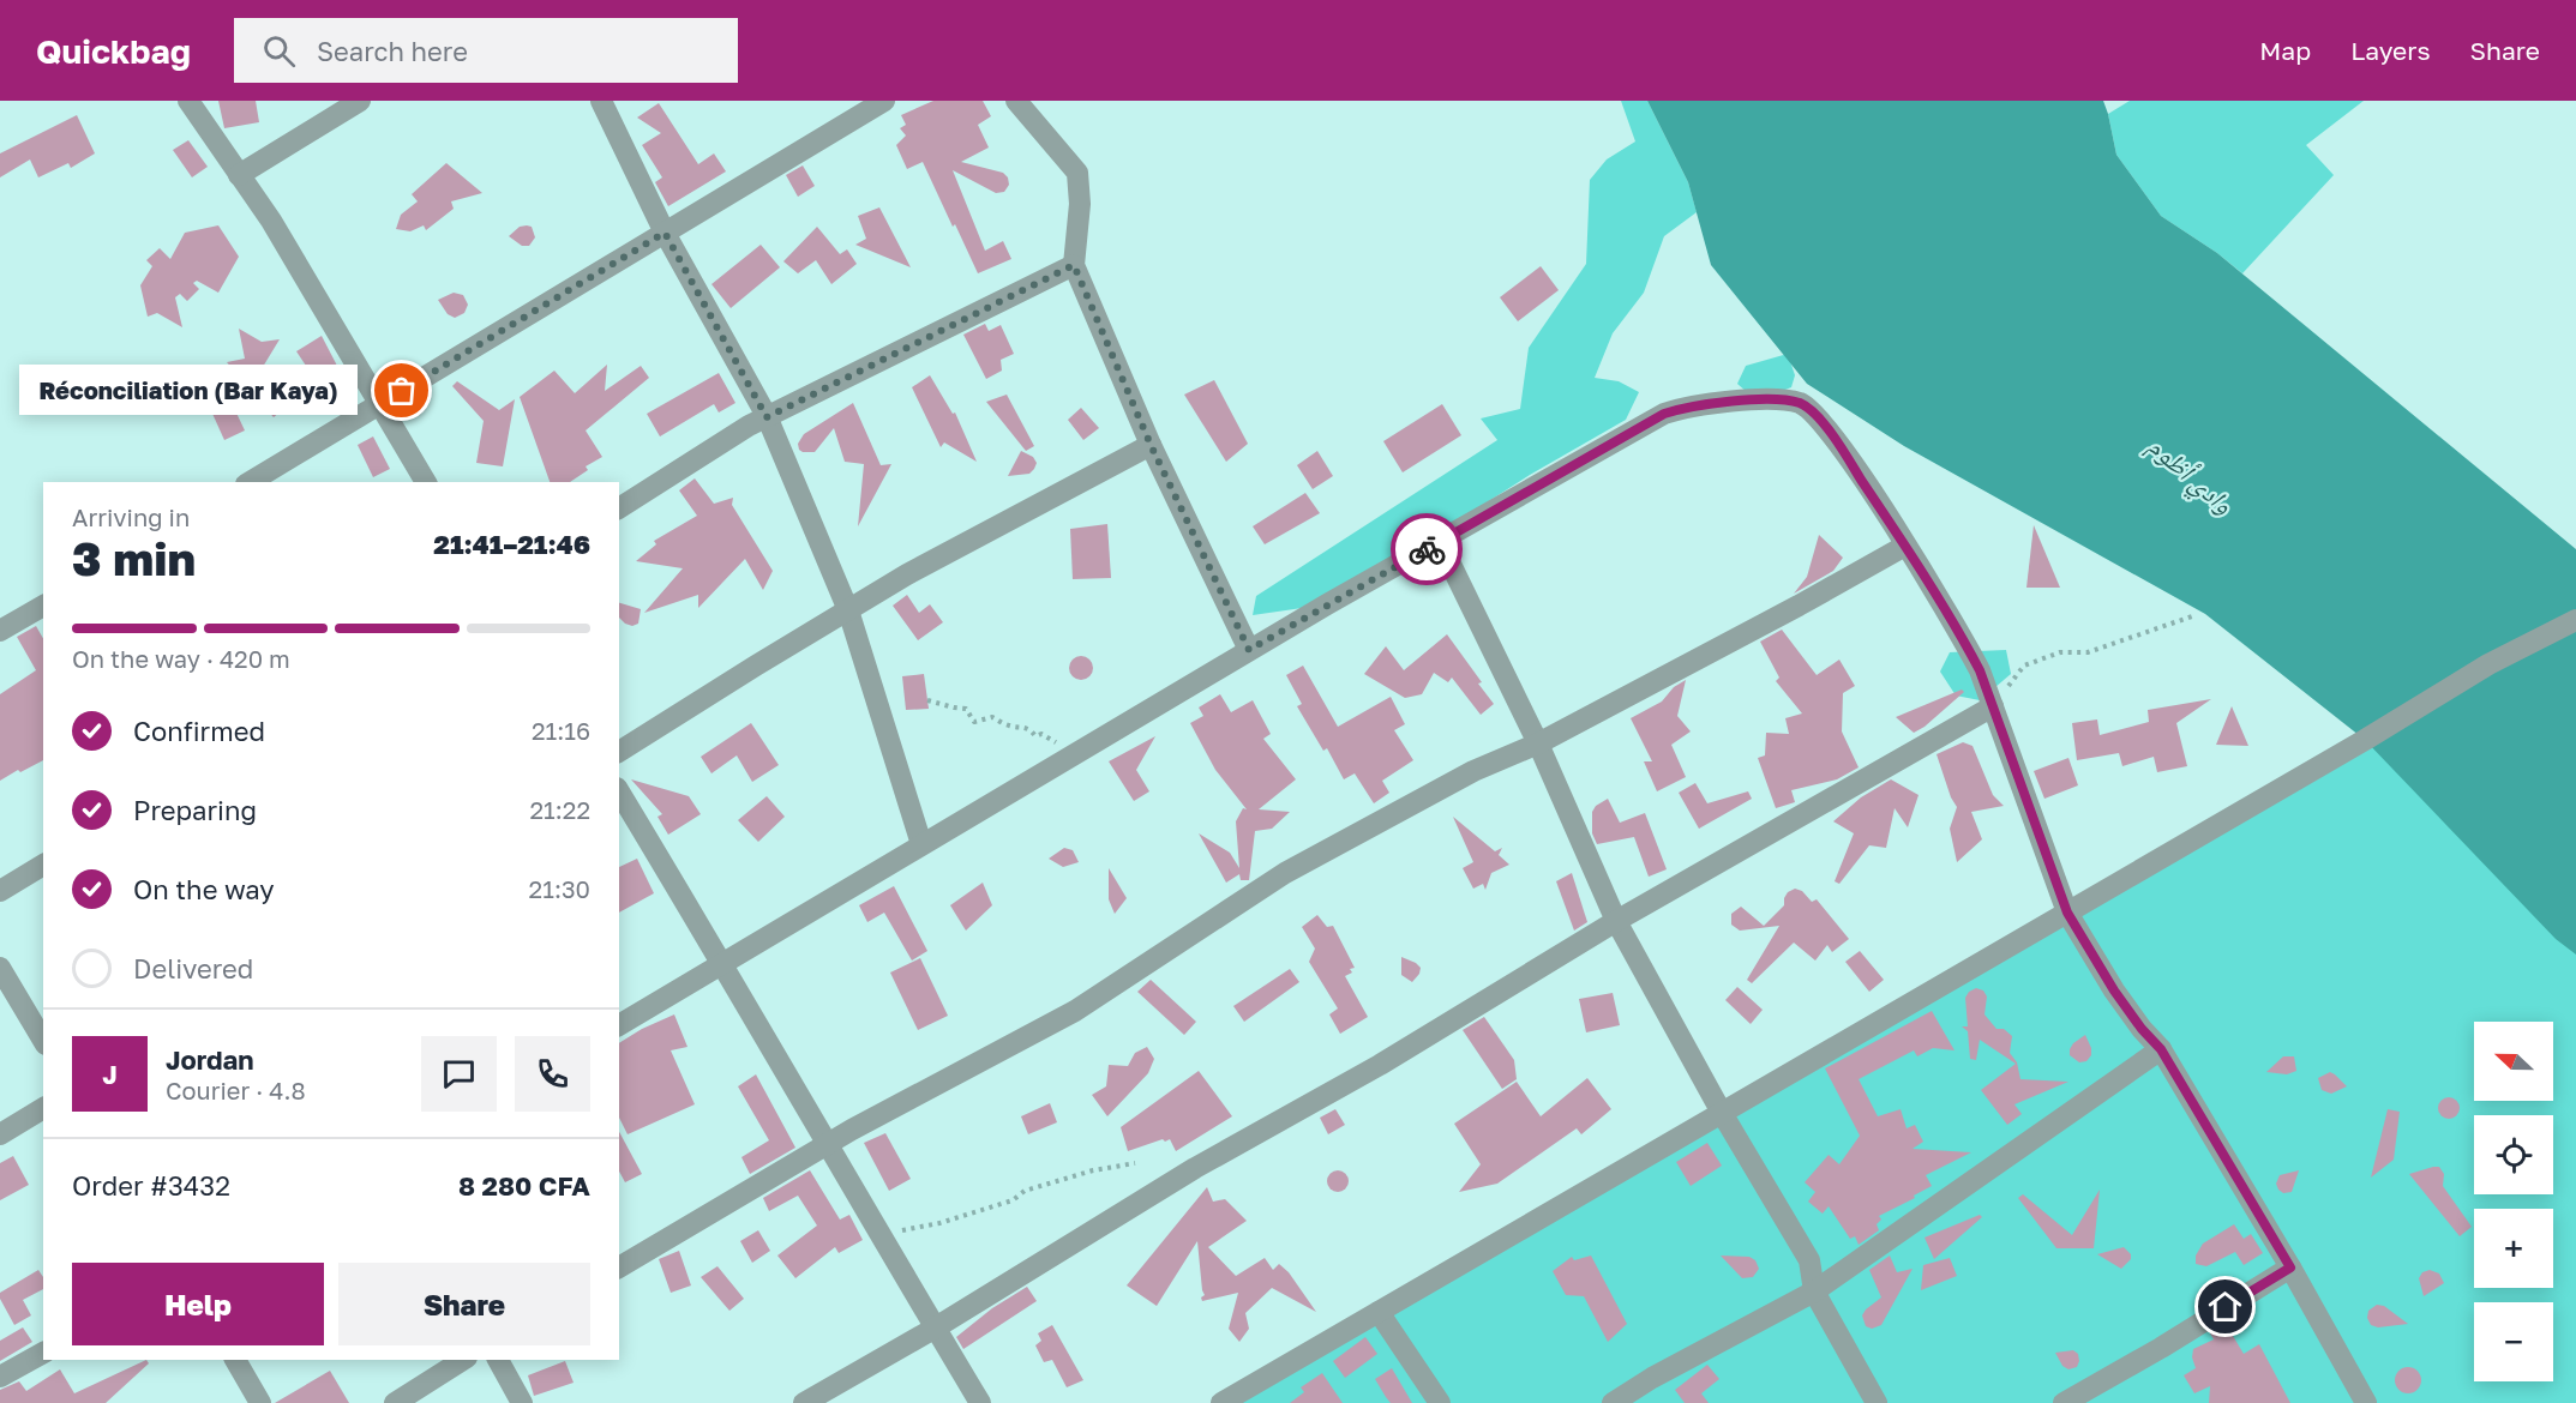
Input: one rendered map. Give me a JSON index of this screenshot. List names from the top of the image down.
{
  "water": ["وادي أظوم"],
  "places": ["Réconciliation (Bar Kaya)"],
  "north": "left",
  "page": {
    "header": "Quickbag",
    "search": "Search here",
    "nav": ["Map", "Layers", "Share"],
    "bubble": "Réconciliation (Bar Kaya)",
    "heading": ["3 min", "Arriving in", "21:41–21:46"],
    "panel": [
      "Jordan",
      "Courier · 4.8",
      "Order #3432",
      "8 280 CFA"
    ],
    "bar": "On the way · 420 m",
    "list": [
      ["Confirmed", "21:16"],
      ["Preparing", "21:22"],
      ["On the way", "21:30"],
      "Delivered"
    ],
    "map_buttons": ["+", "−"],
    "round": "J",
    "buttons": ["Help", "Share"]
  }
}
